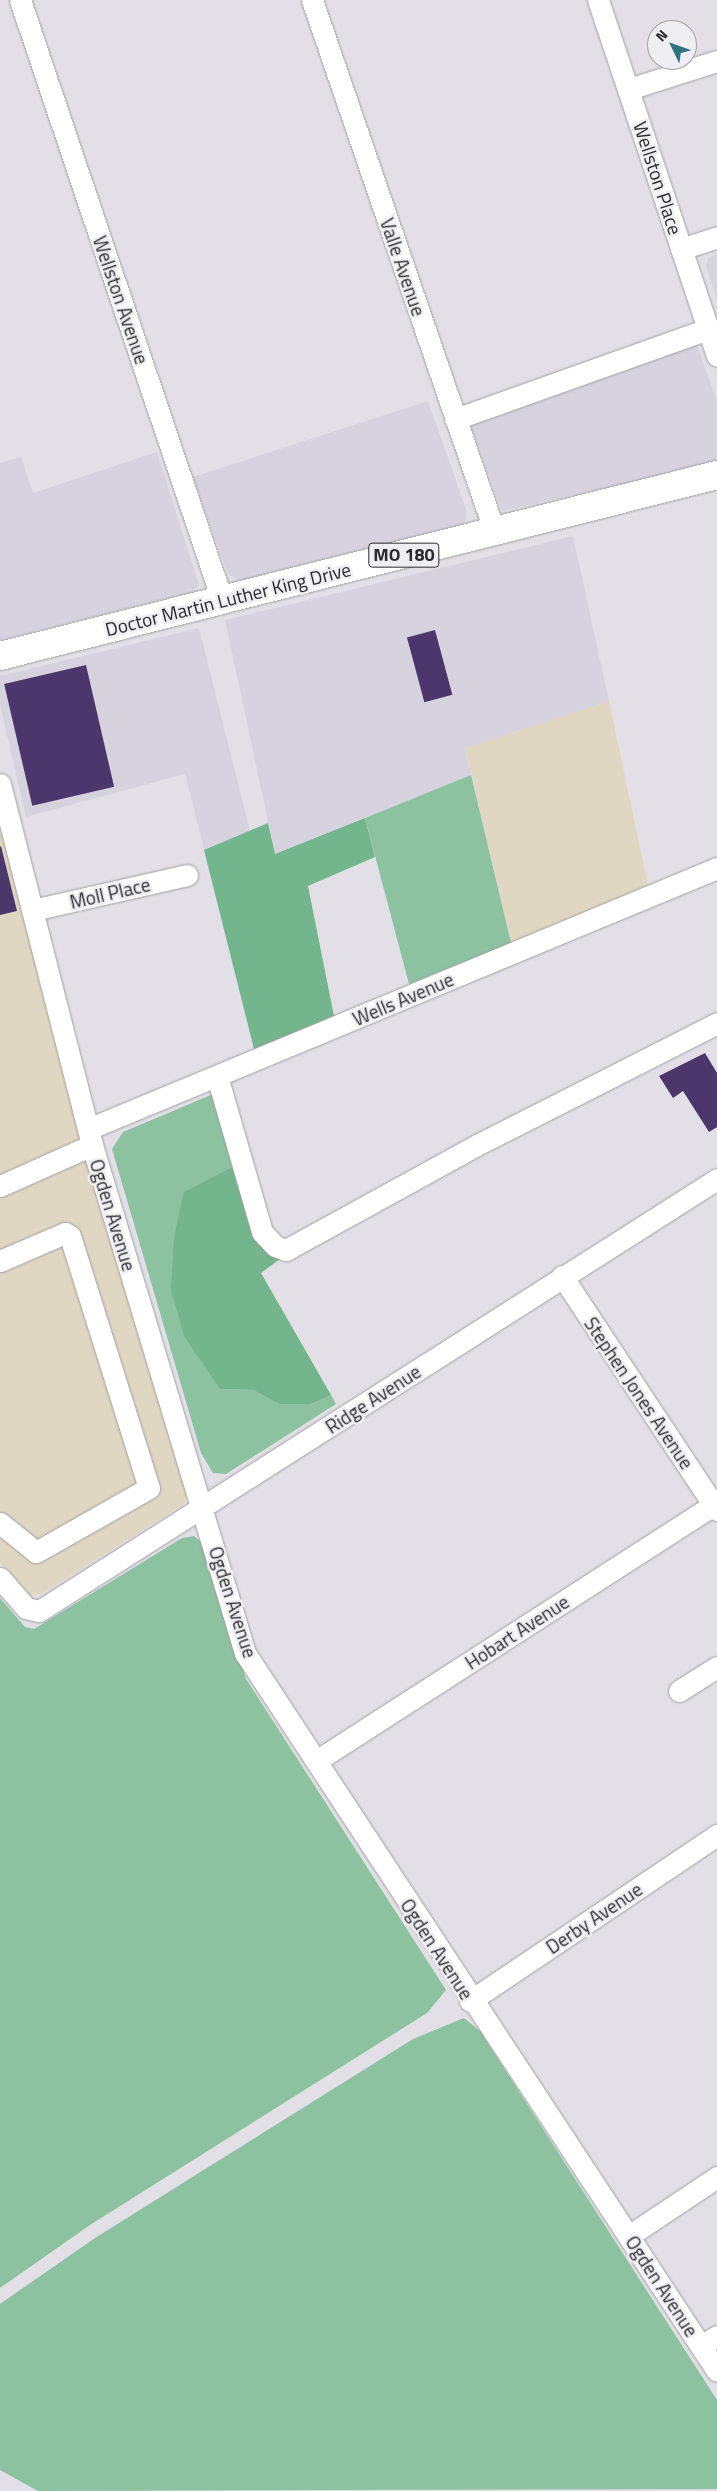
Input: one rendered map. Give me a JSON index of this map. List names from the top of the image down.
{
  "streets": {
    "main road": ["MO 180", "Doctor Martin Luther King Drive"],
    "street": [
      "Wellston Place",
      "Valle Avenue",
      "Wellston Avenue",
      "Moll Place",
      "Wells Avenue",
      "Ogden Avenue",
      "Stephen Jones Avenue",
      "Ridge Avenue",
      "Hobart Avenue",
      "Derby Avenue"
    ]
  },
  "crossings": [
    ["Valle Avenue", "Doctor Martin Luther King Drive"],
    ["Wellston Avenue", "Doctor Martin Luther King Drive"],
    ["Moll Place", "Ogden Avenue"],
    ["Wells Avenue", "Ogden Avenue"],
    ["Ogden Avenue", "Ridge Avenue"],
    ["Ogden Avenue", "Hobart Avenue"],
    ["Ogden Avenue", "Derby Avenue"],
    ["Stephen Jones Avenue", "Ridge Avenue"],
    ["Stephen Jones Avenue", "Hobart Avenue"]
  ],
  "north": "top left"
}
